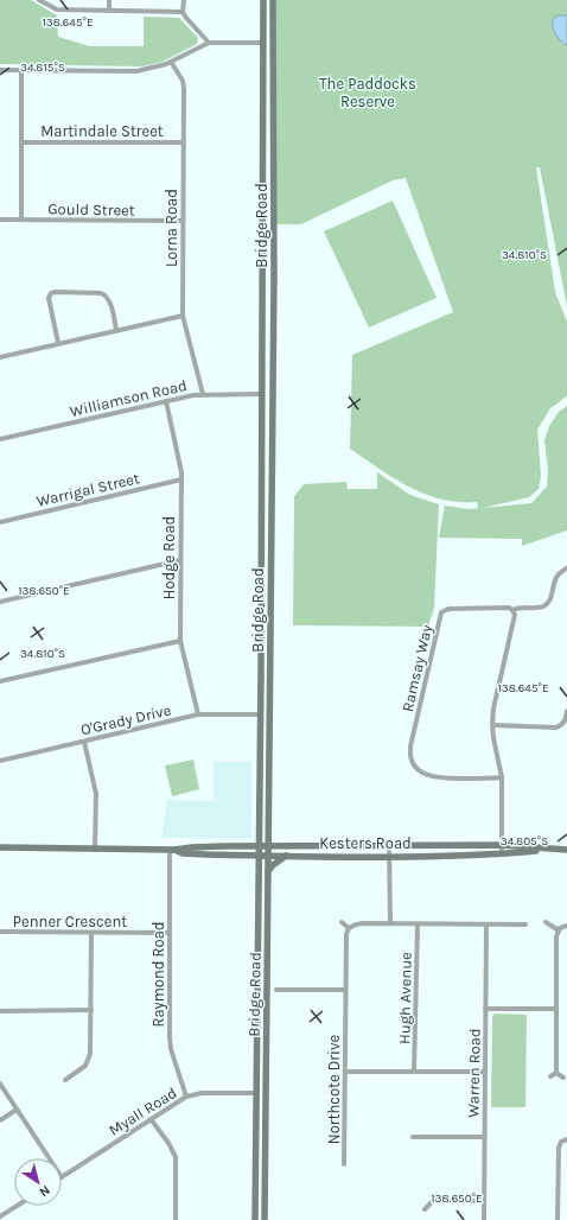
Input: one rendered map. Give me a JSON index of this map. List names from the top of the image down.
{
  "streets": {
    "main road": ["Bridge Road", "Kesters Road"],
    "street": [
      "Martindale Street",
      "Gould Street",
      "Lorna Road",
      "Williamson Road",
      "Warrigal Street",
      "Hodge Road",
      "Ramsay Way",
      "O'Grady Drive",
      "Penner Crescent",
      "Raymond Road",
      "Hugh Avenue",
      "Warren Road",
      "Northcote Drive",
      "Myall Road"
    ]
  },
  "crossings": [
    ["Martindale Street", "Lorna Road"],
    ["Gould Street", "Lorna Road"],
    ["Bridge Road", "Williamson Road"],
    ["Bridge Road", "O'Grady Drive"],
    ["Bridge Road", "Kesters Road"],
    ["Bridge Road", "Myall Road"],
    ["Lorna Road", "Williamson Road"],
    ["Williamson Road", "Hodge Road"],
    ["Warrigal Street", "Hodge Road"],
    ["Hodge Road", "O'Grady Drive"],
    ["Kesters Road", "Raymond Road"],
    ["Penner Crescent", "Raymond Road"],
    ["Raymond Road", "Myall Road"]
  ],
  "parks": ["The Paddocks Reserve"],
  "north": "bottom right",
  "coordinates": [
    "138.645°E",
    "34.815°S",
    "34.810°S",
    "138.650°E",
    "34.805°S"
  ]
}
